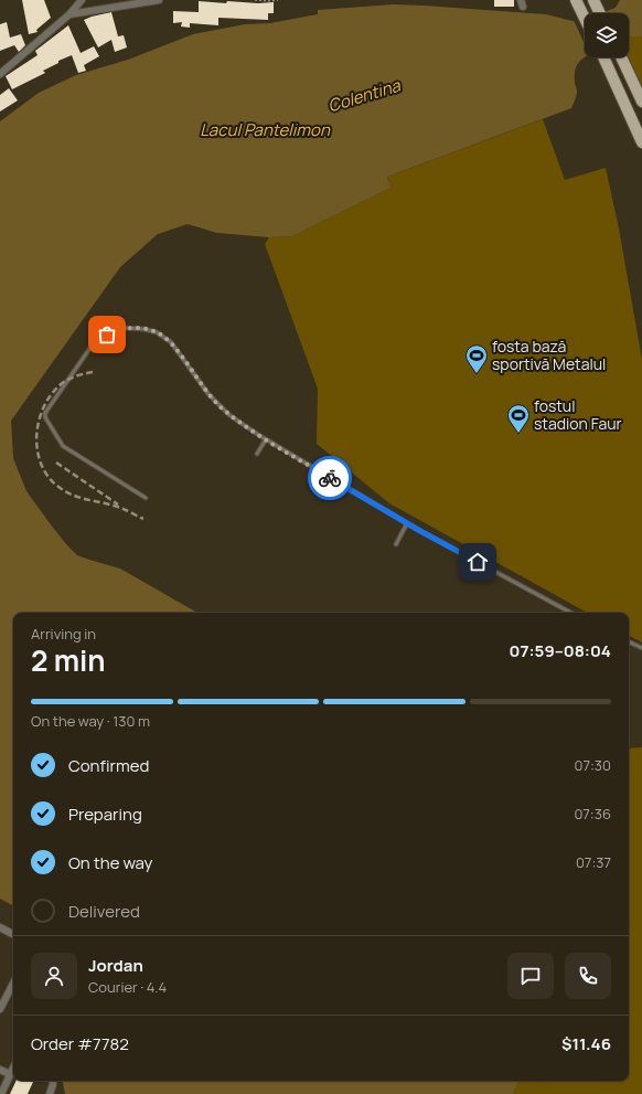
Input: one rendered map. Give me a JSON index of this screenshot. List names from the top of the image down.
{
  "water": ["Colentina", "Lacul Pantelimon"],
  "places": {
    "sports": ["fosta bază sportivă Metalul", "fostul stadion Faur"]
  },
  "page": {
    "heading": ["2 min", "Arriving in", "07:59–08:04"],
    "panel": [
      "Jordan",
      "Courier · 4.4",
      "Order #7782",
      "$11.46"
    ],
    "bar": "On the way · 130 m",
    "list": [
      ["Confirmed", "07:30"],
      ["Preparing", "07:36"],
      ["On the way", "07:37"],
      "Delivered"
    ]
  }
}
